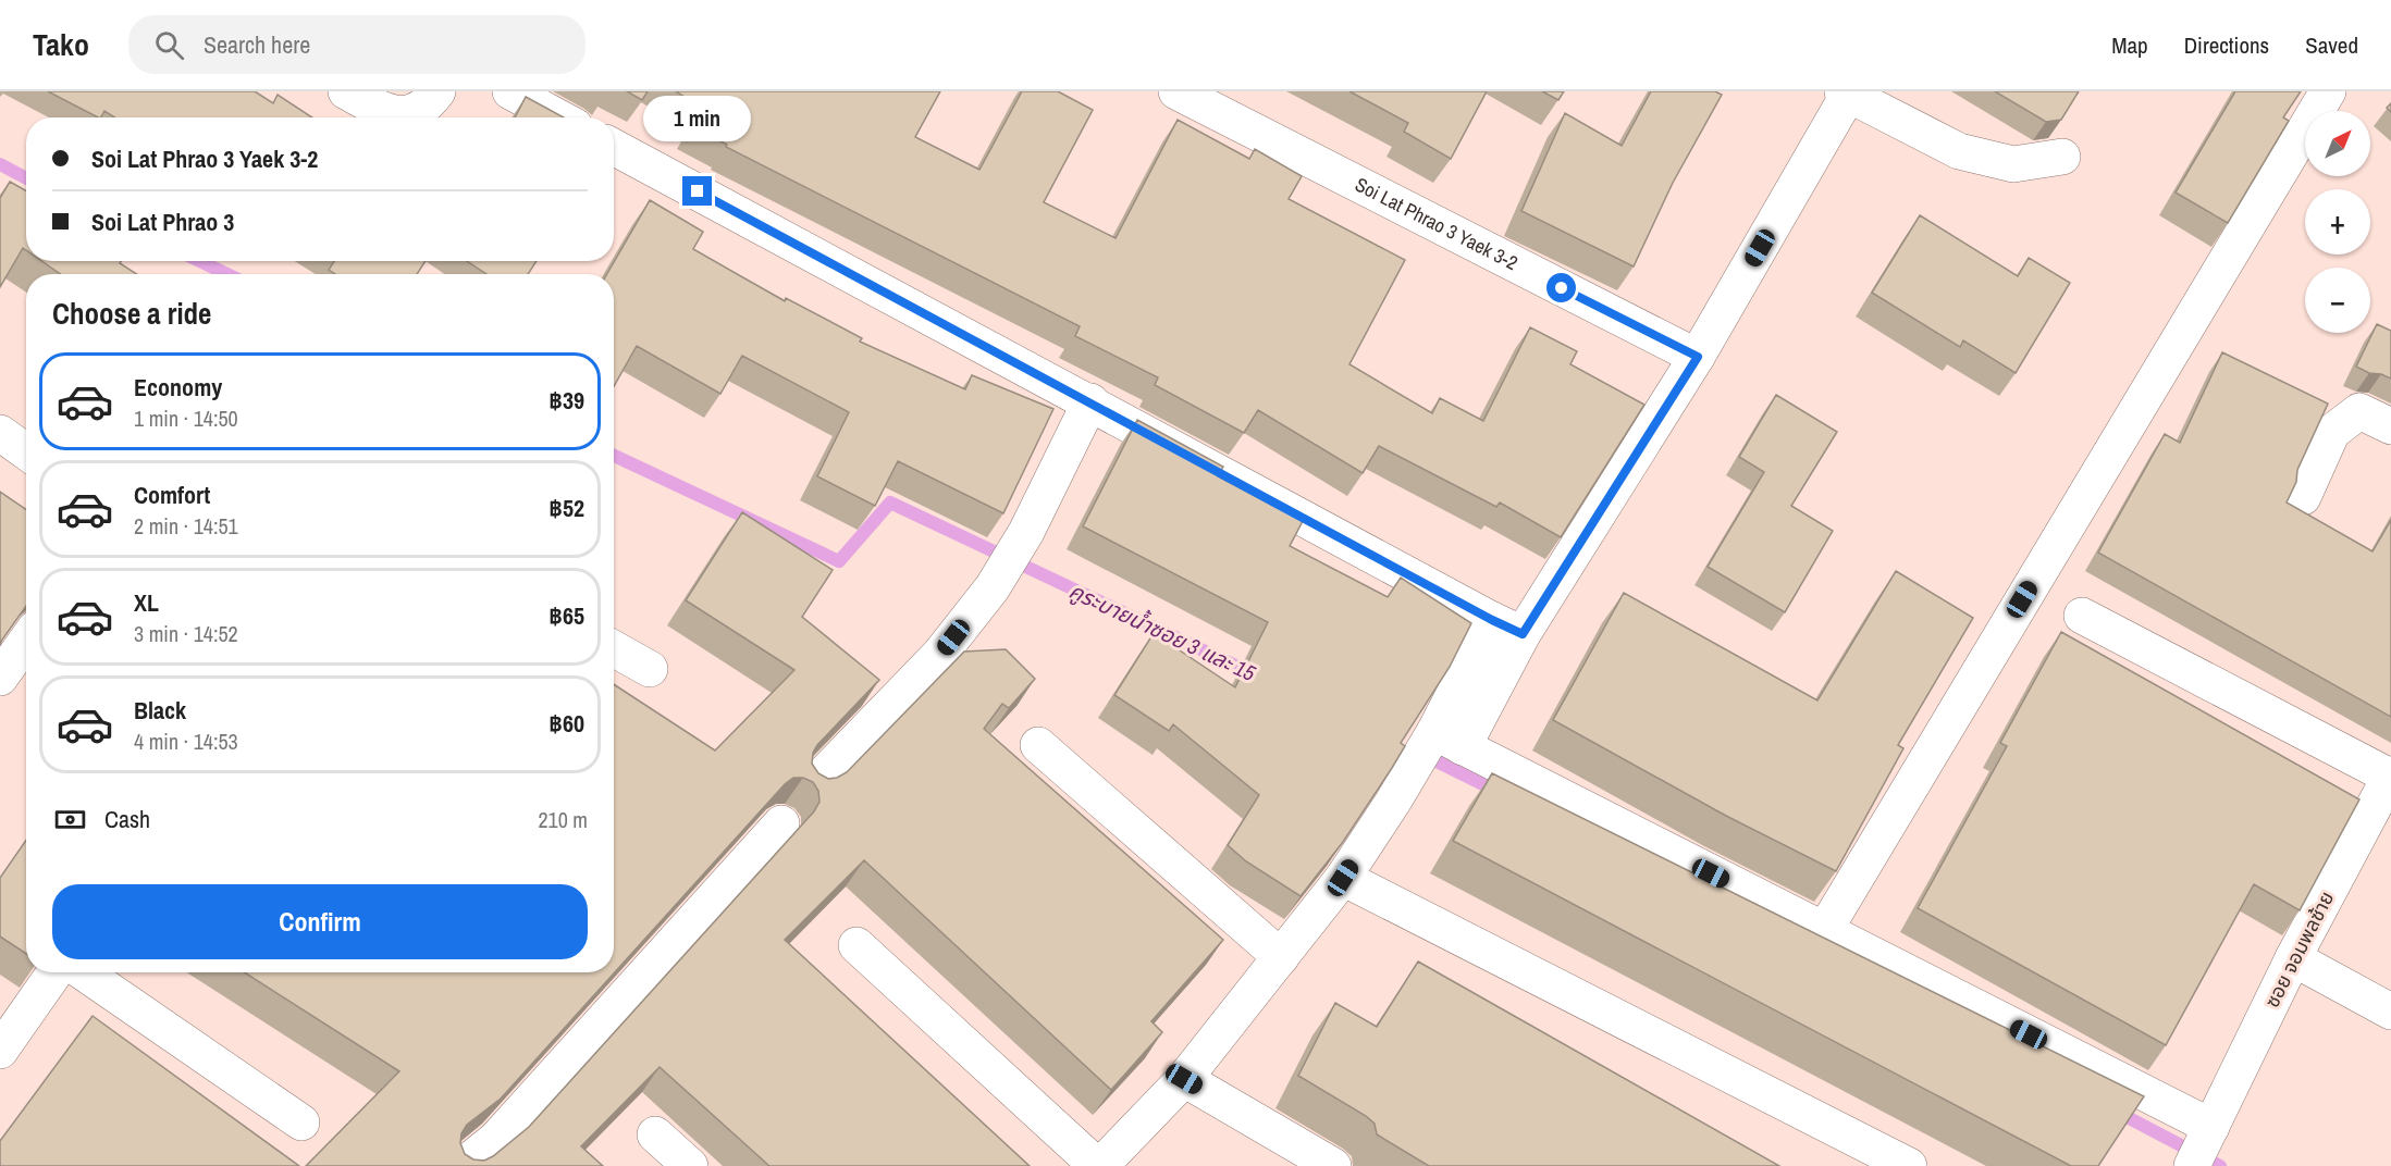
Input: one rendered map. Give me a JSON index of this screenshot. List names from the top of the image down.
{
  "streets": {
    "street": ["Soi Lat Phrao 3 Yaek 3-2", "ซอย จอมพลซ้าย"]
  },
  "water": ["คูระบายน้ำซอย 3 และ 15"],
  "north": "top right",
  "page": {
    "header": "Tako",
    "search": "Search here",
    "nav": ["Map", "Directions", "Saved"],
    "bubble": "1 min",
    "map_buttons": ["+", "−"],
    "banner": ["Soi Lat Phrao 3 Yaek 3-2", "Soi Lat Phrao 3"],
    "heading": "Choose a ride",
    "list": [
      {
        "name": "Economy",
        "note": "1 min · 14:50",
        "value": "฿39"
      },
      {
        "name": "Comfort",
        "note": "2 min · 14:51",
        "value": "฿52"
      },
      {
        "name": "XL",
        "note": "3 min · 14:52",
        "value": "฿65"
      },
      {
        "name": "Black",
        "note": "4 min · 14:53",
        "value": "฿60"
      }
    ],
    "pay": ["Cash", "210 m"],
    "buttons": "Confirm"
  }
}
